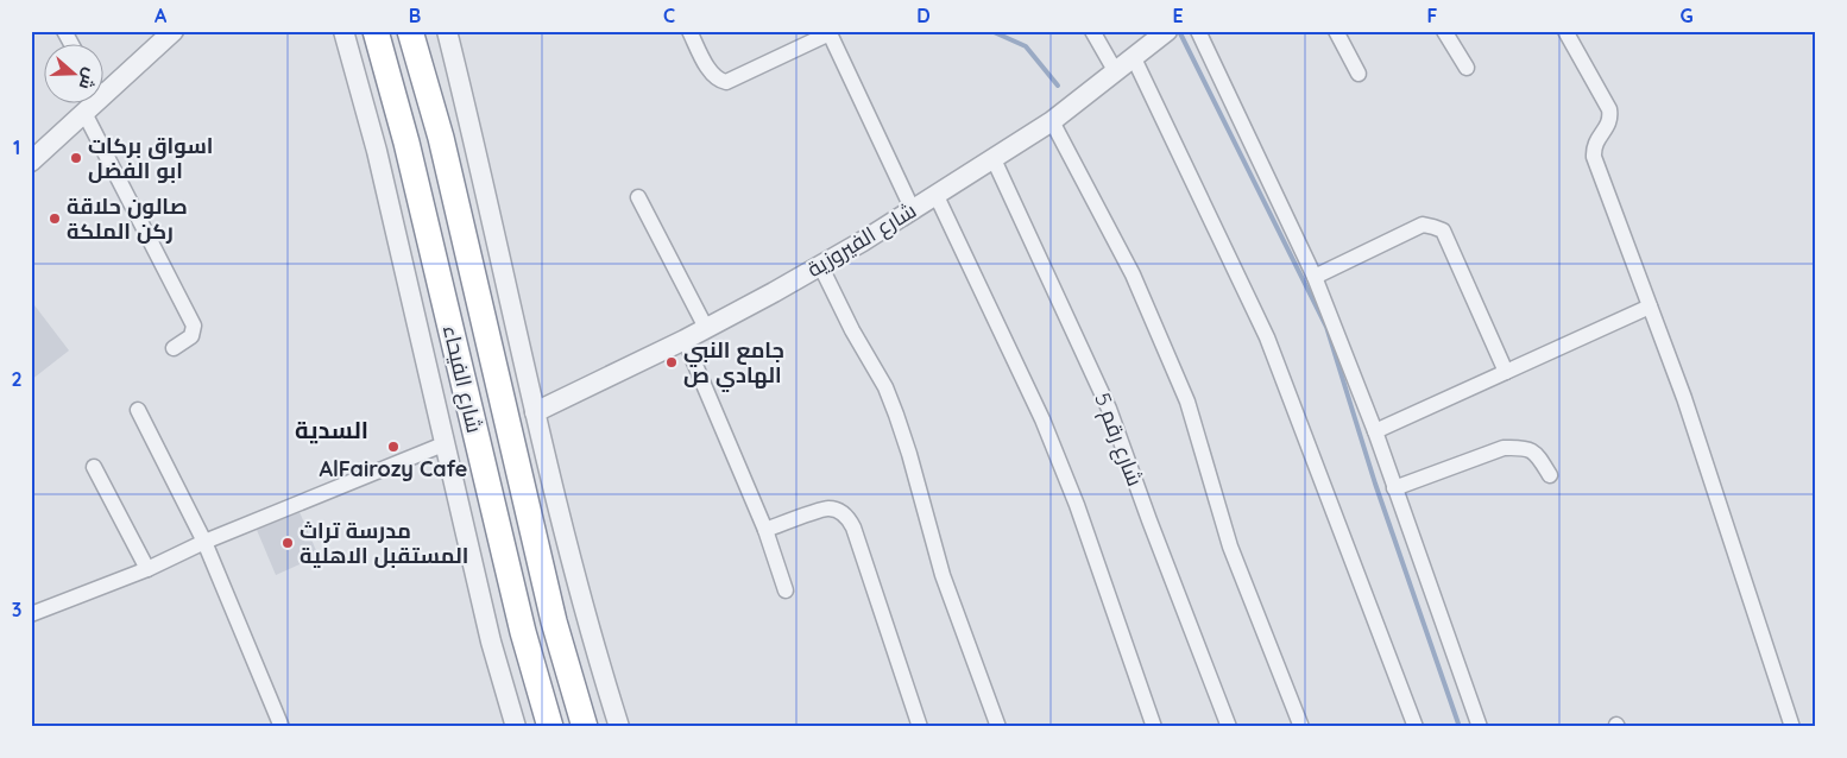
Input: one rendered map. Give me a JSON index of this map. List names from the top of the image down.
{
  "streets": {
    "highway": ["شارع الفيحاء"],
    "street": ["شارع الفيروزية", "شارع رقم 5"]
  },
  "crossings": [
    ["شارع الفيروزية", "شارع رقم 5"]
  ],
  "districts": ["السدية"],
  "places": [
    "اسواق بركات ابو الفضل",
    "صالون حلاقة ركن الملكة",
    "جامع النبي الهادي ص",
    "AlFairozy Cafe",
    "مدرسة تراث المستقبل الاهلية"
  ],
  "north": "right",
  "grid": {
    "columns": [
      "A",
      "B",
      "C",
      "D",
      "E",
      "F",
      "G"
    ],
    "rows": ["1", "2", "3"]
  }
}
